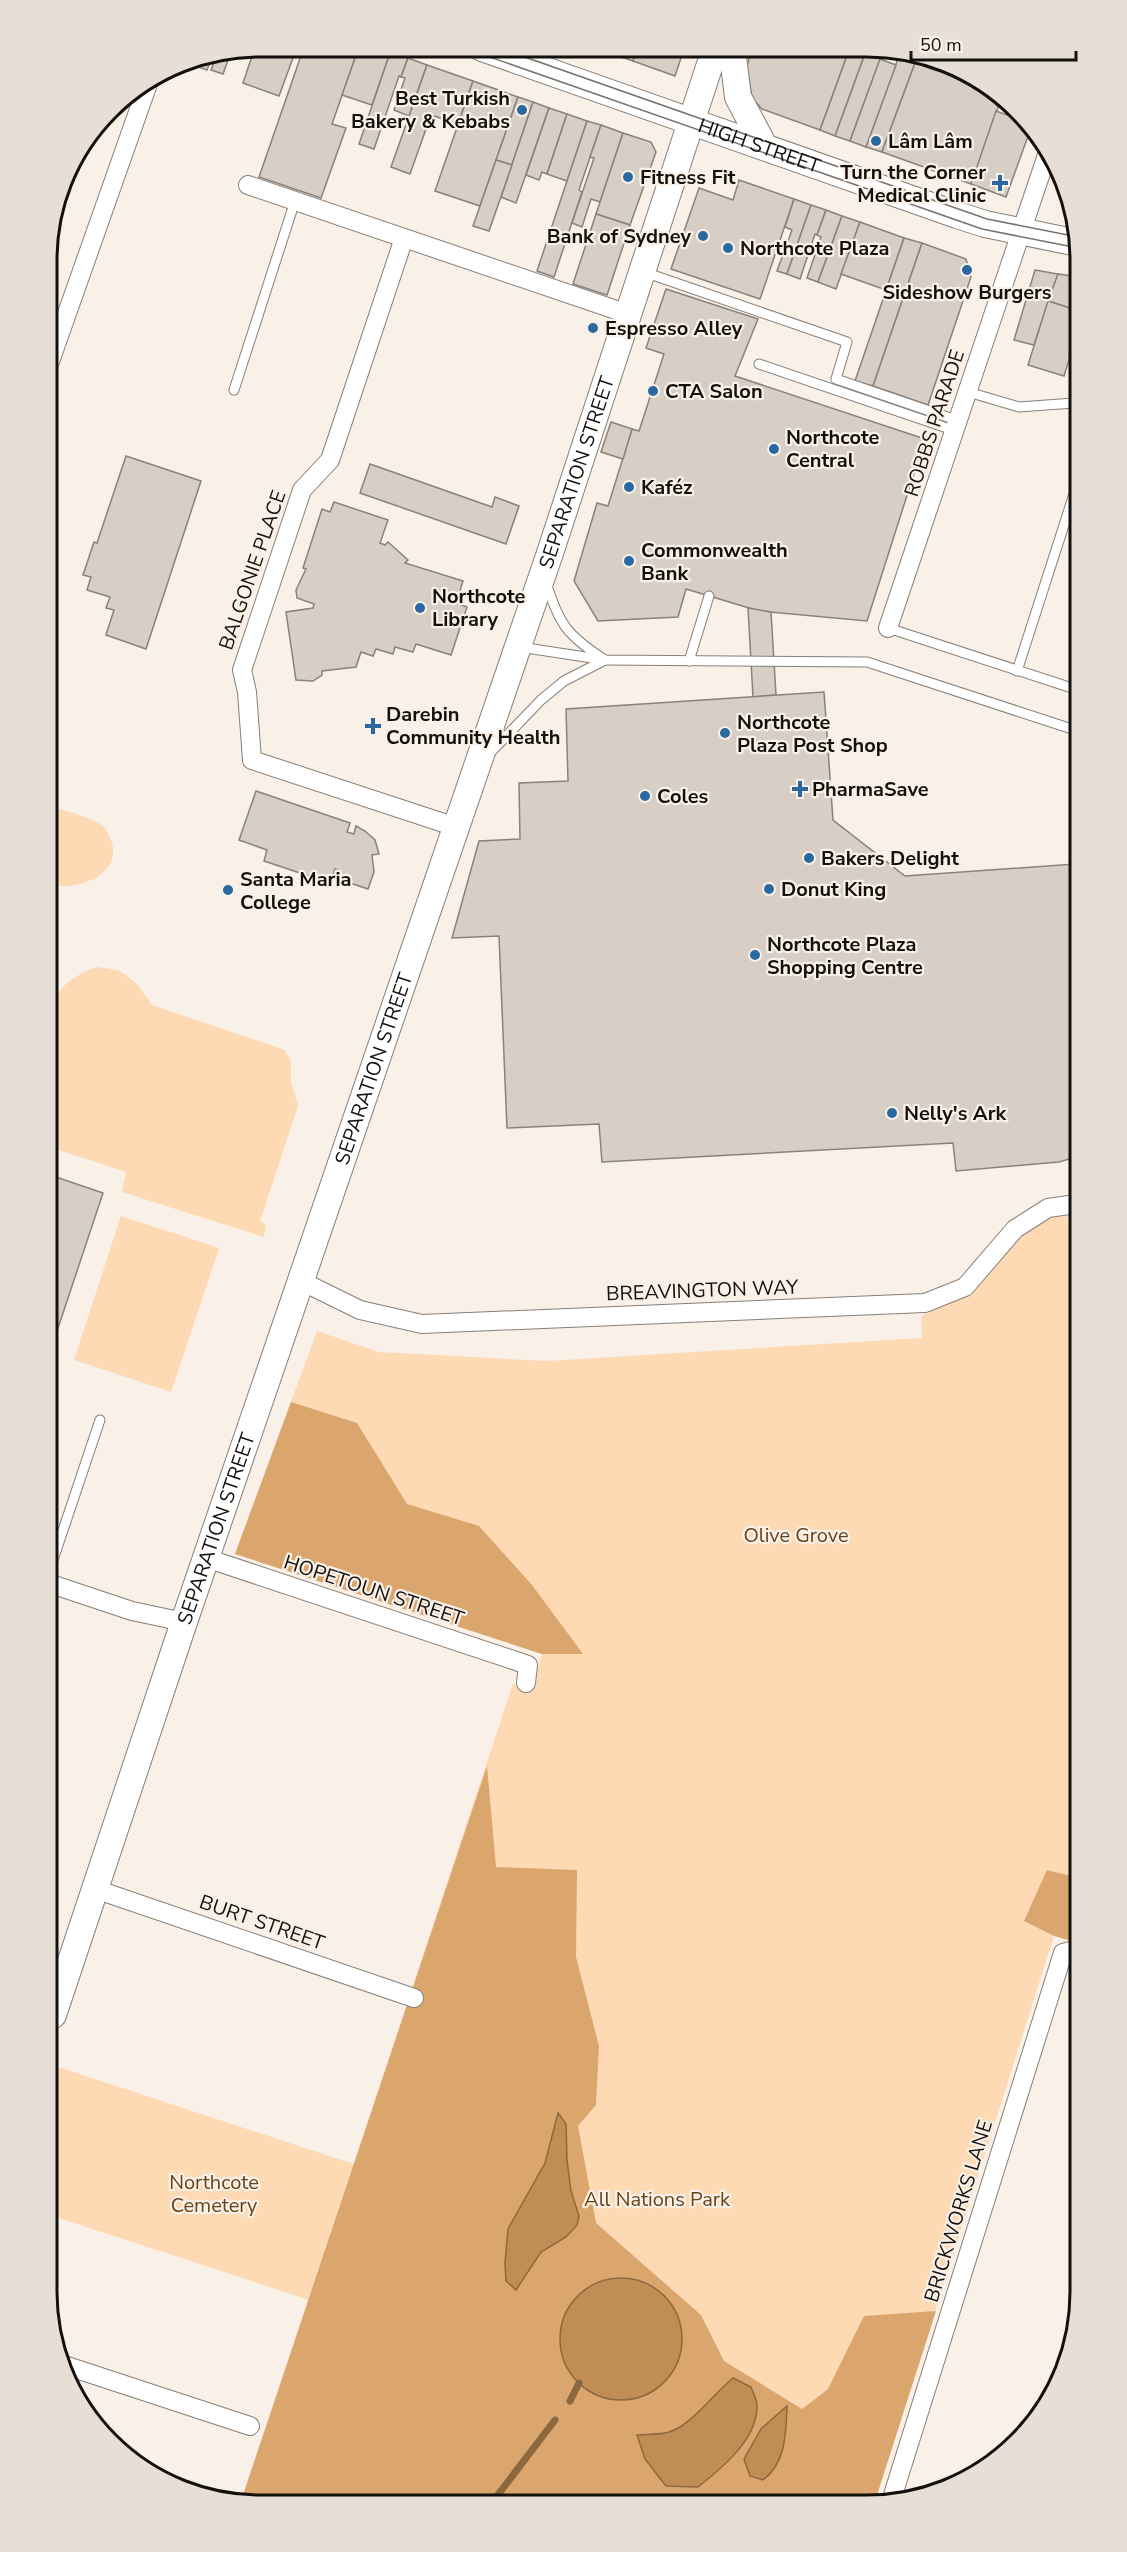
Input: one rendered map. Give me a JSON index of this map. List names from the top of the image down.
{
  "streets": {
    "street": [
      "HIGH STREET",
      "ROBBS PARADE",
      "SEPARATION STREET",
      "BALGONIE PLACE",
      "BREAVINGTON WAY",
      "HOPETOUN STREET",
      "BURT STREET",
      "BRICKWORKS LANE"
    ]
  },
  "crossings": [
    ["HIGH STREET", "ROBBS PARADE"],
    ["HIGH STREET", "SEPARATION STREET"],
    ["SEPARATION STREET", "BALGONIE PLACE"],
    ["SEPARATION STREET", "BREAVINGTON WAY"],
    ["SEPARATION STREET", "HOPETOUN STREET"],
    ["SEPARATION STREET", "BURT STREET"]
  ],
  "parks": ["Olive Grove", "Northcote Cemetery", "All Nations Park"],
  "places": {
    "other": [
      "Best Turkish Bakery & Kebabs",
      "Lâm Lâm",
      "Fitness Fit",
      "Bank of Sydney",
      "Northcote Plaza",
      "Sideshow Burgers",
      "Espresso Alley",
      "CTA Salon",
      "Northcote Central",
      "Kaféz",
      "Commonwealth Bank",
      "Northcote Library",
      "Northcote Plaza Post Shop",
      "Coles",
      "Bakers Delight",
      "Donut King",
      "Santa Maria College",
      "Northcote Plaza Shopping Centre",
      "Nelly's Ark"
    ],
    "health": ["Turn the Corner Medical Clinic", "Darebin Community Health", "PharmaSave"]
  },
  "scale_bar": "50 m"
}
